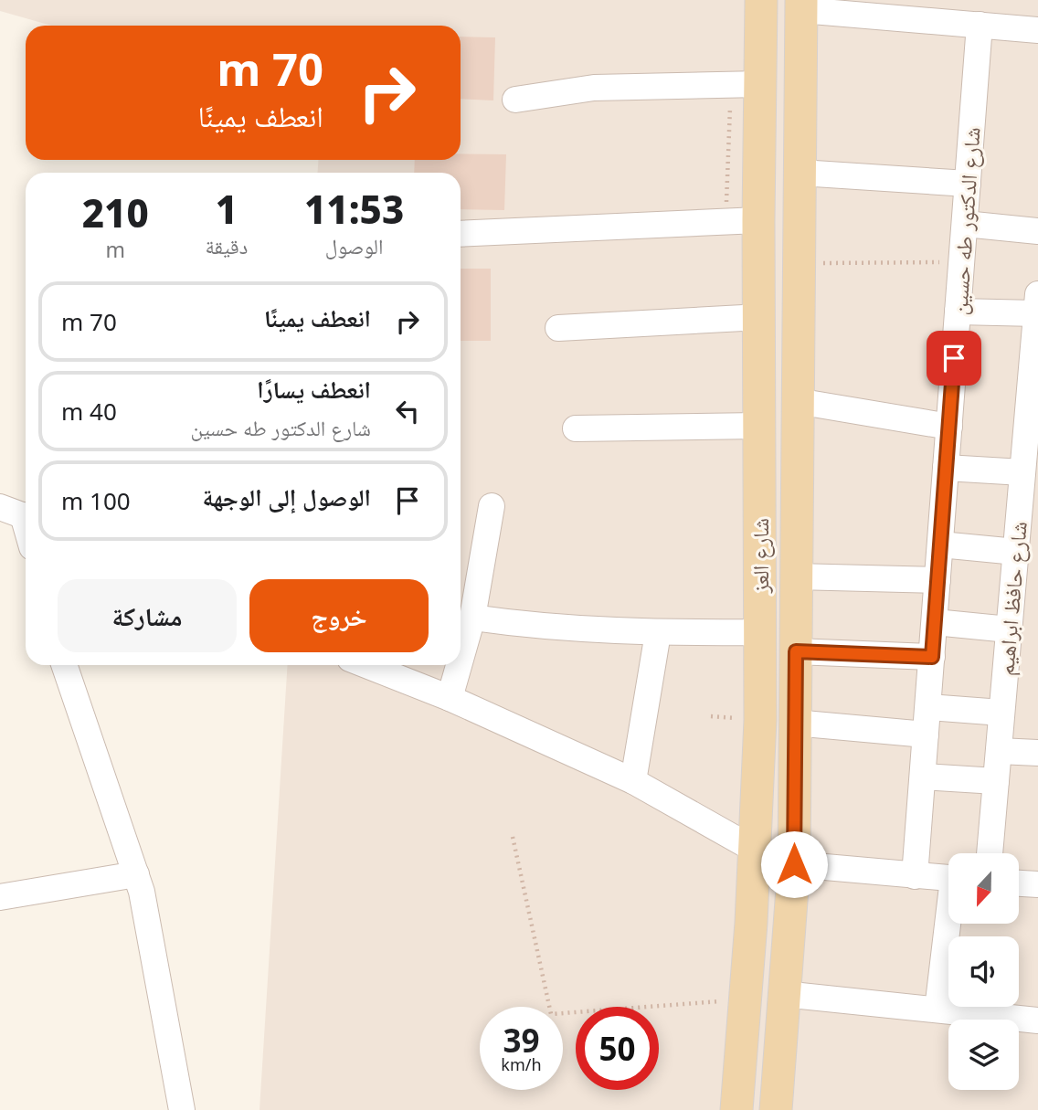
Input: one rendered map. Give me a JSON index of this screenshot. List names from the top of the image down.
{
  "streets": {
    "main road": ["شارع العز"],
    "street": ["شارع الدكتور طه حسين", "شارع حافظ ابراهيم"]
  },
  "north": "bottom",
  "page": {
    "turn": ["70 m", "انعطف يمينًا"],
    "eta": [
      "11:53",
      "الوصول",
      "1",
      "دقيقة",
      "210",
      "m"
    ],
    "list": [
      {
        "name": "انعطف يمينًا",
        "value": "70 m"
      },
      {
        "name": "انعطف يسارًا",
        "note": "شارع الدكتور طه حسين",
        "value": "40 m"
      },
      {
        "name": "الوصول إلى الوجهة",
        "value": "100 m"
      }
    ],
    "buttons": ["خروج", "مشاركة"],
    "speed": "39 km/h",
    "limit": "50"
  }
}
